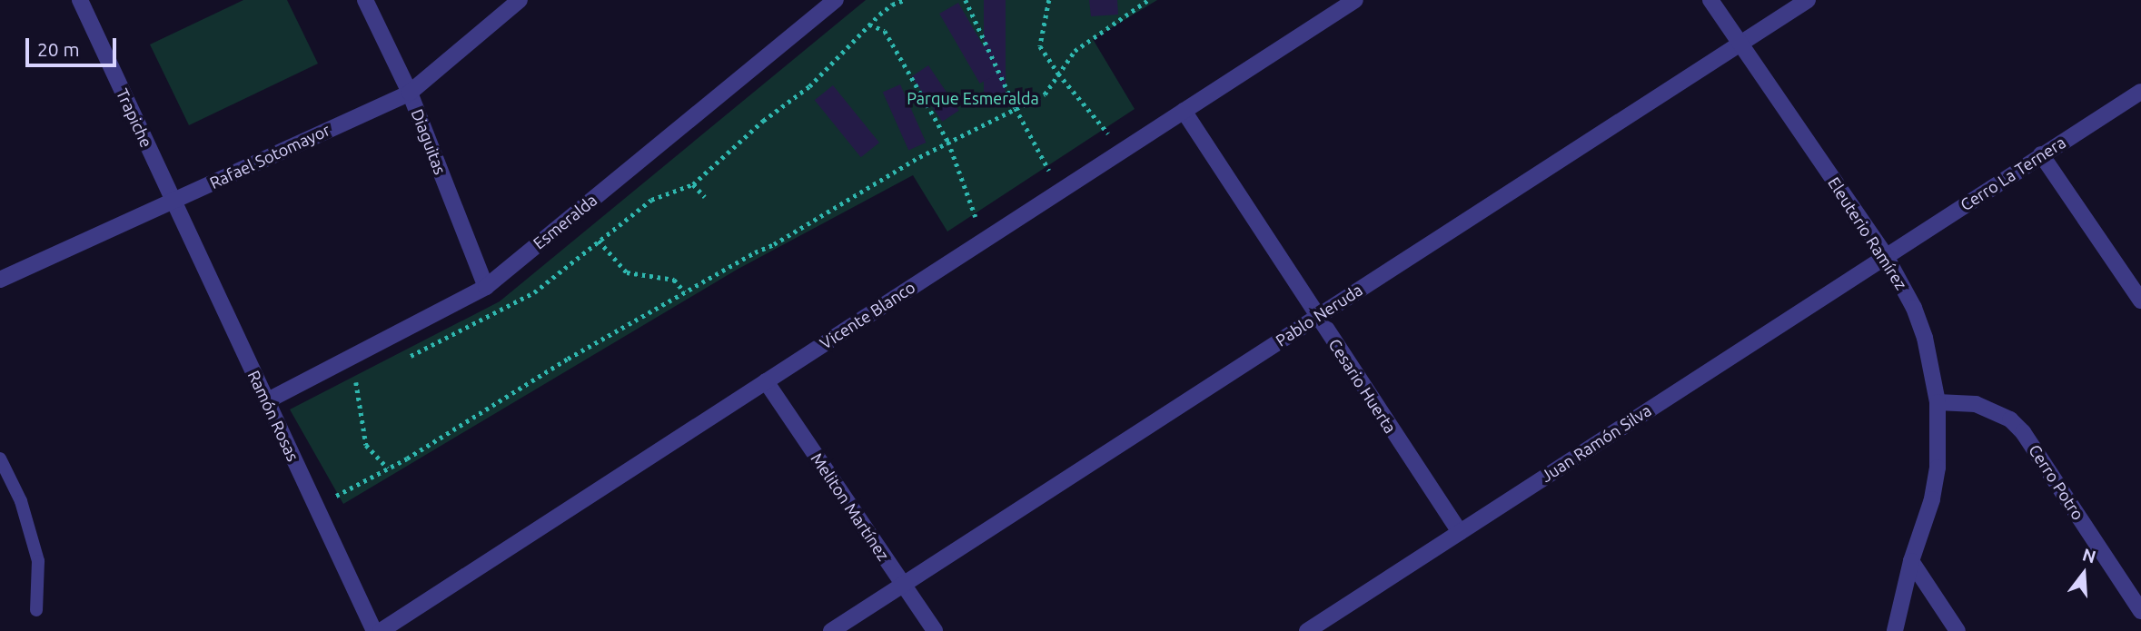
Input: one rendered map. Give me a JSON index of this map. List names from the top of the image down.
{
  "streets": {
    "street": [
      "Trapiche",
      "Diaguitas",
      "Rafael Sotomayor",
      "Cerro La Ternera",
      "Esmeralda",
      "Eleuterio Ramírez",
      "Vicente Blanco",
      "Pablo Neruda",
      "Cesario Huerta",
      "Ramón Rosas",
      "Juan Ramón Silva",
      "Cerro Potro",
      "Meliton Martínez"
    ]
  },
  "crossings": [
    ["Trapiche", "Rafael Sotomayor"],
    ["Trapiche", "Ramón Rosas"],
    ["Diaguitas", "Rafael Sotomayor"],
    ["Diaguitas", "Esmeralda"],
    ["Rafael Sotomayor", "Ramón Rosas"],
    ["Cerro La Ternera", "Eleuterio Ramírez"],
    ["Cerro La Ternera", "Juan Ramón Silva"],
    ["Esmeralda", "Ramón Rosas"],
    ["Eleuterio Ramírez", "Pablo Neruda"],
    ["Eleuterio Ramírez", "Juan Ramón Silva"],
    ["Eleuterio Ramírez", "Cerro Potro"],
    ["Vicente Blanco", "Cesario Huerta"],
    ["Vicente Blanco", "Meliton Martínez"],
    ["Pablo Neruda", "Cesario Huerta"],
    ["Pablo Neruda", "Meliton Martínez"],
    ["Cesario Huerta", "Juan Ramón Silva"]
  ],
  "parks": ["Parque Esmeralda"],
  "scale_bar": "20 m",
  "north": "top"
}
